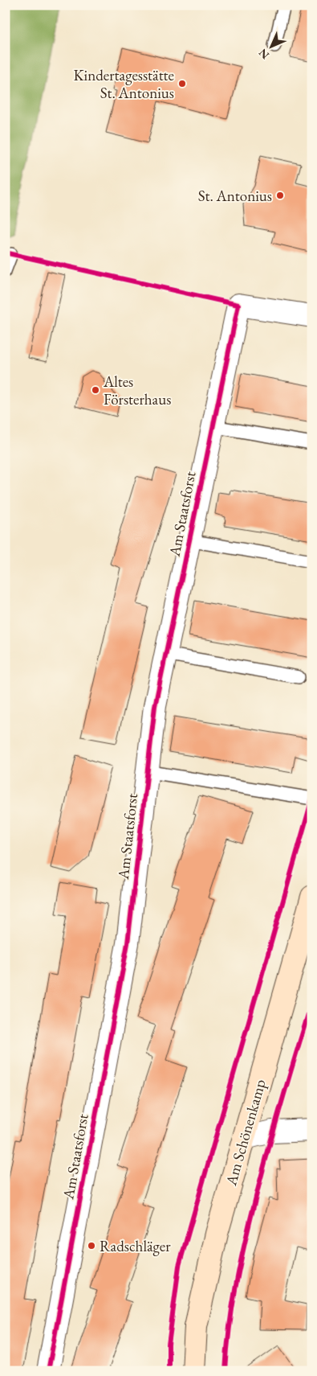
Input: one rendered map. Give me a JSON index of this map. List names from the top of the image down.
{
  "streets": {
    "main road": ["Am Schönenkamp"],
    "street": ["Am Staatsforst"]
  },
  "places": [
    "Kindertagesstätte St. Antonius",
    "St. Antonius",
    "Altes Försterhaus",
    "Radschläger"
  ],
  "north": "bottom left"
}
